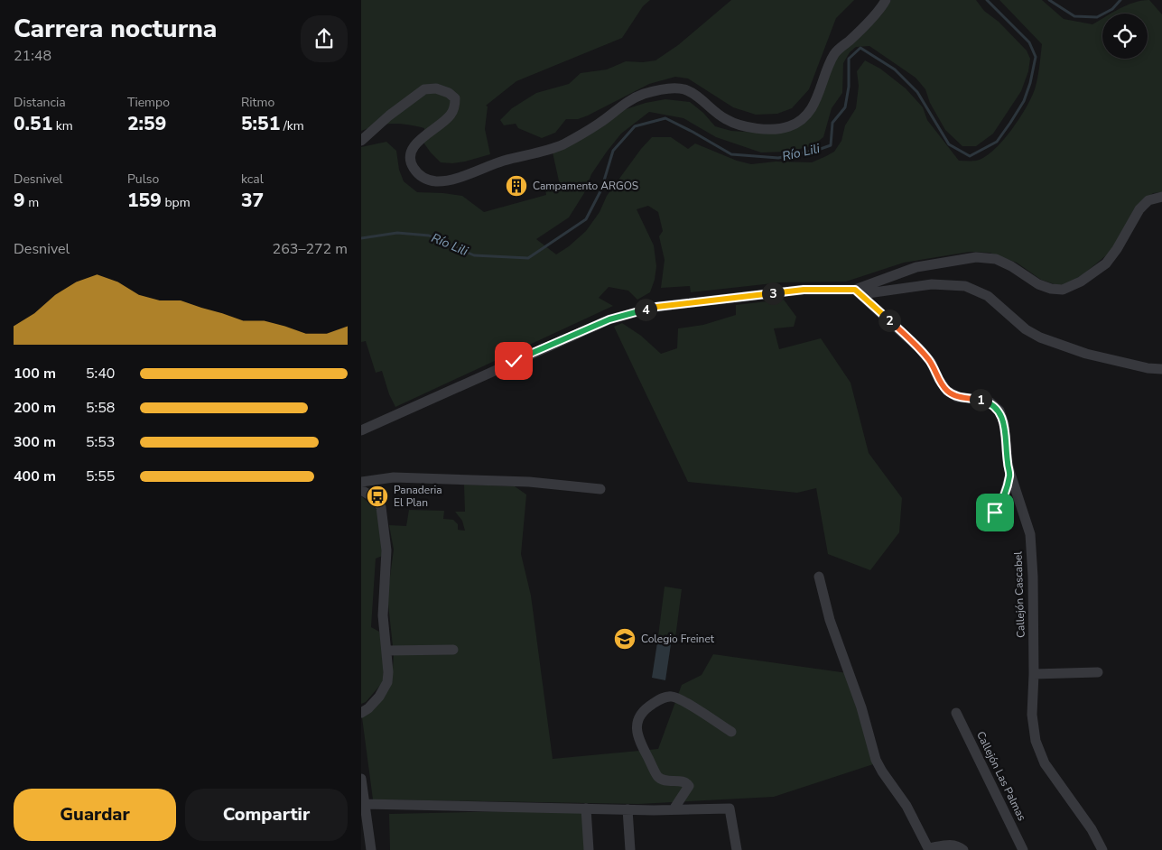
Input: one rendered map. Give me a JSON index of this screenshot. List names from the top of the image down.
{
  "streets": {
    "street": ["Callejón Cascabel", "Callejón Las Palmas"]
  },
  "water": ["Río Lili"],
  "places": {
    "building": ["Campamento ARGOS"],
    "bus stop": ["Panaderia El Plan"],
    "school or university": ["Colegio Freinet"]
  },
  "page": {
    "heading": ["Carrera nocturna", "21:48"],
    "stats": [
      ["Distancia", "0.51 km"],
      ["Tiempo", "2:59"],
      ["Ritmo", "5:51 /km"],
      ["Desnivel", "9 m"],
      ["Pulso", "159 bpm"],
      ["kcal", "37"]
    ],
    "chart": ["Desnivel", "263–272 m"],
    "pins": [
      "3",
      "4",
      "2",
      "1"
    ],
    "list": [
      {
        "name": "100 m",
        "note": "5:40"
      },
      {
        "name": "200 m",
        "note": "5:58"
      },
      {
        "name": "300 m",
        "note": "5:53"
      },
      {
        "name": "400 m",
        "note": "5:55"
      }
    ],
    "buttons": ["Guardar", "Compartir"]
  }
}
